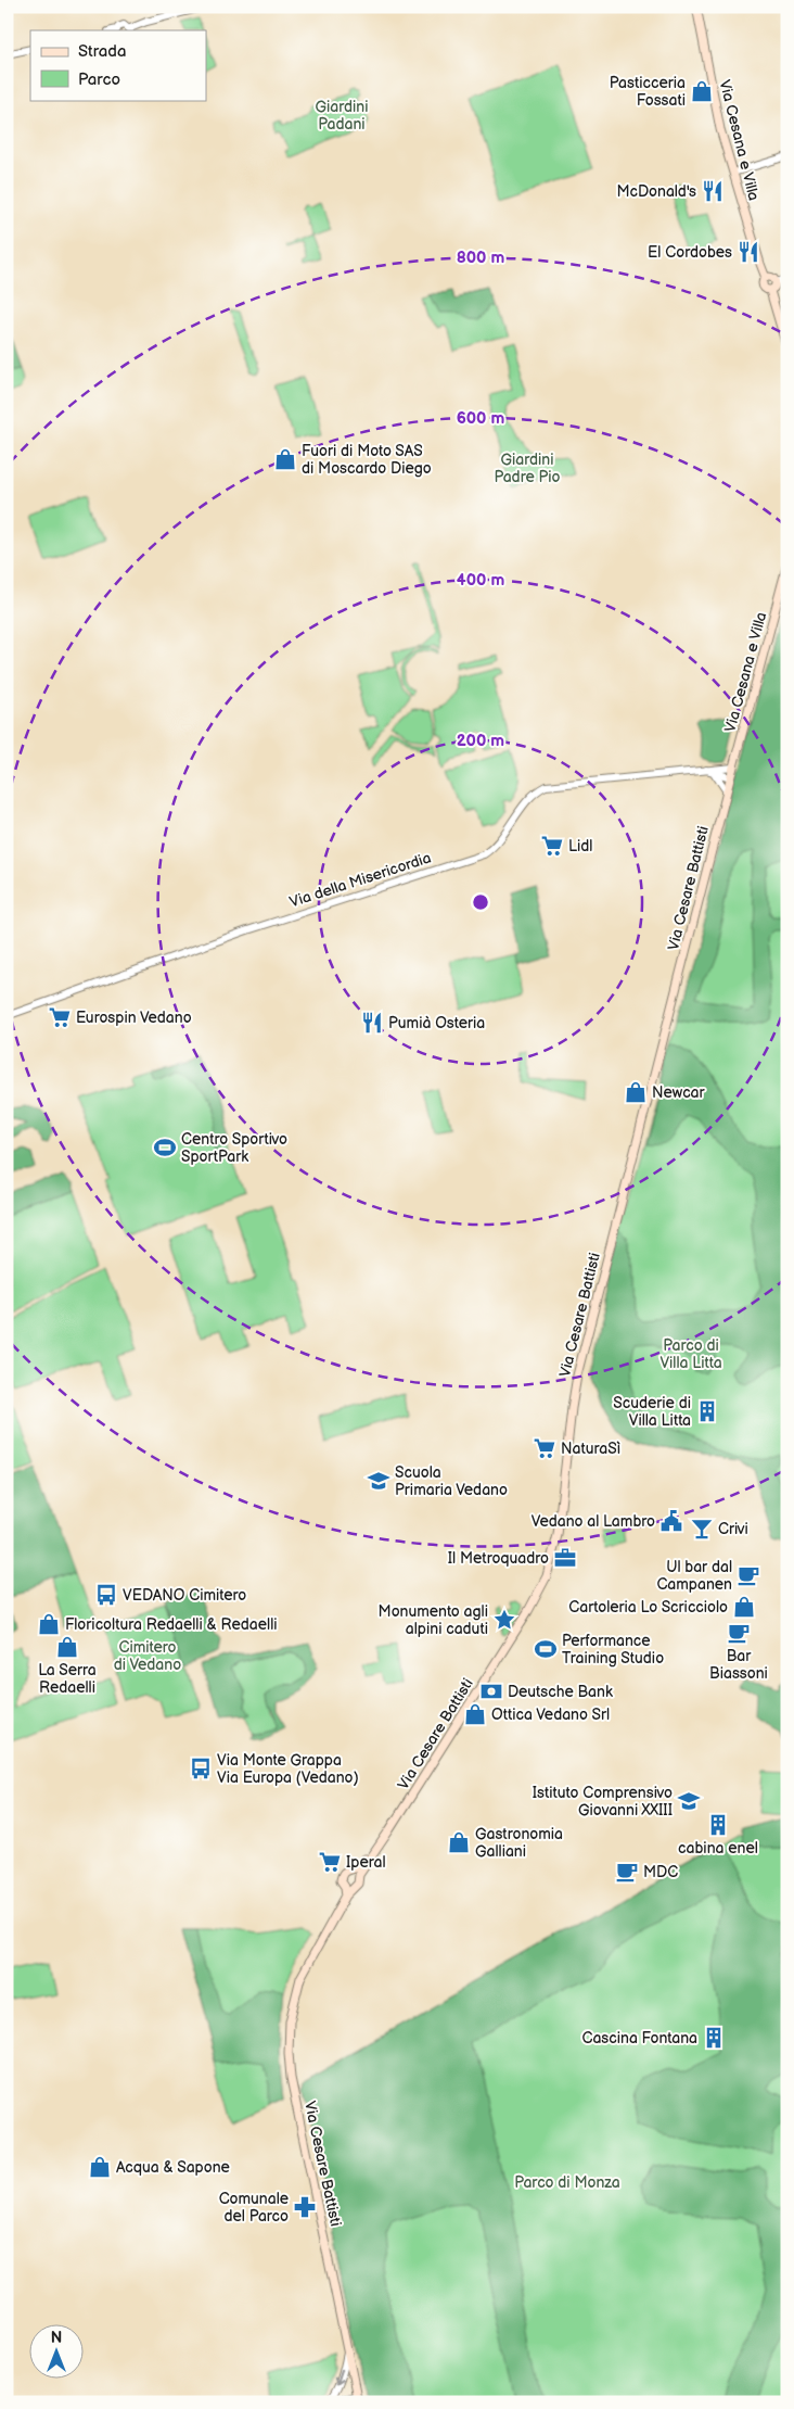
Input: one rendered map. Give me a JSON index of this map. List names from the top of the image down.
{
  "streets": {
    "main road": ["Via Cesana e Villa", "Via Cesare Battisti"],
    "street": ["Via della Misericordia"]
  },
  "crossings": [
    ["Via Cesana e Villa", "Via Cesare Battisti"],
    ["Via della Misericordia", "Via Cesare Battisti"]
  ],
  "parks": [
    "Giardini Padani",
    "Giardini Padre Pio",
    "Parco di Villa Litta",
    "Cimitero di Vedano",
    "Parco di Monza"
  ],
  "places": {
    "shop": [
      "Pasticceria Fossati",
      "Fuori di Moto SAS di Moscardo Diego",
      "Newcar",
      "Cartoleria Lo Scricciolo",
      "Floricoltura Redaelli & Redaelli",
      "La Serra Redaelli",
      "Ottica Vedano Srl",
      "Gastronomia Galliani",
      "Acqua & Sapone"
    ],
    "restaurant": ["McDonald's", "El Cordobes", "Pumià Osteria"],
    "supermarket": [
      "Lidl",
      "Eurospin Vedano",
      "NaturaSì",
      "Iperal"
    ],
    "sports": ["Centro Sportivo SportPark", "Performance Training Studio"],
    "building": ["Scuderie di Villa Litta", "cabina enel", "Cascina Fontana"],
    "school or university": ["Scuola Primaria Vedano", "Istituto Comprensivo Giovanni XXIII"],
    "public building": ["Vedano al Lambro"],
    "bar": ["Crivi"],
    "office": ["Il Metroquadro"],
    "cafe": ["Ul bar dal Campanen", "Bar Biassoni", "MDC"],
    "bus stop": ["VEDANO Cimitero", "Via Monte Grappa Via Europa (Vedano)"],
    "place": ["Monumento agli alpini caduti"],
    "bank": ["Deutsche Bank"],
    "pharmacy": ["Comunale del Parco"]
  },
  "legend": ["Strada", "Parco"],
  "north": "top",
  "rings": [
    "800 m",
    "600 m",
    "400 m",
    "200 m"
  ]
}
